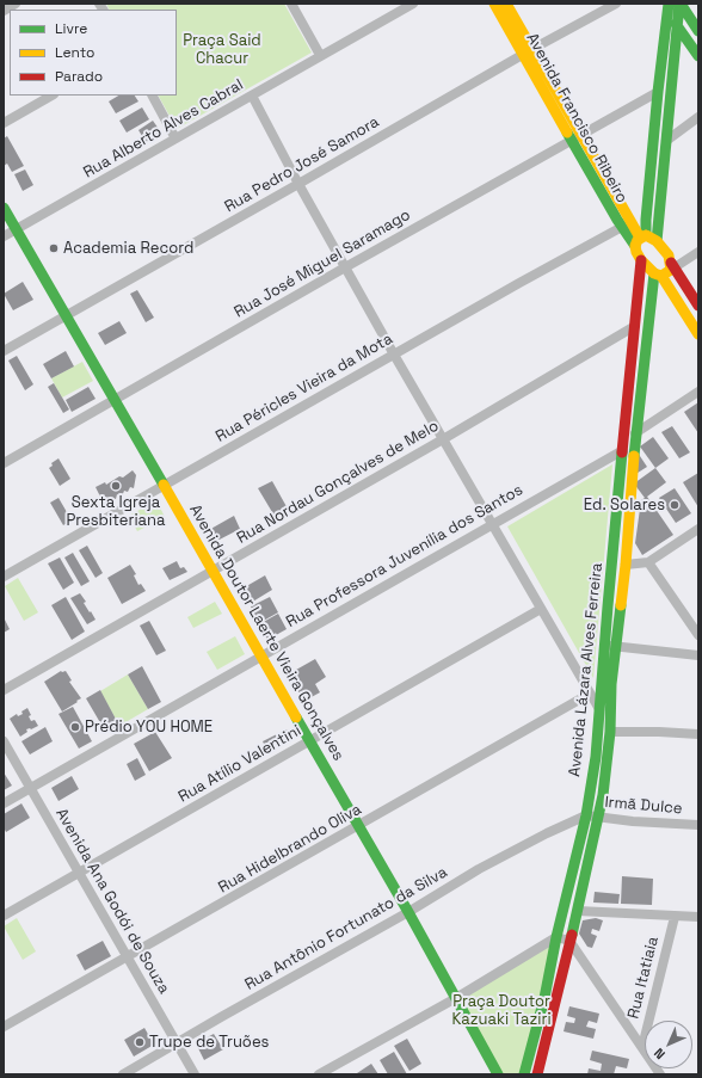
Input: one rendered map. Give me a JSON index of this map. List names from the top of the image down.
{
  "streets": {
    "main road": ["Avenida Francisco Ribeiro", "Avenida Doutor Laerte Vieira Gonçalves", "Avenida Lázara Alves Ferreira"],
    "street": [
      "Rua Alberto Alves Cabral",
      "Rua Pedro José Samora",
      "Rua José Miguel Saramago",
      "Rua Péricles Vieira da Mota",
      "Rua Nordau Gonçalves de Melo",
      "Rua Professora Juvenília dos Santos",
      "Rua Atílio Valentini",
      "Irmã Dulce",
      "Rua Hidelbrando Oliva",
      "Avenida Ana Godói de Souza",
      "Rua Antônio Fortunato da Silva",
      "Rua Itatiaia"
    ]
  },
  "crossings": [
    ["Avenida Francisco Ribeiro", "Rua Pedro José Samora"],
    ["Avenida Francisco Ribeiro", "Rua José Miguel Saramago"],
    ["Avenida Francisco Ribeiro", "Rua Péricles Vieira da Mota"],
    ["Rua Alberto Alves Cabral", "Avenida Doutor Laerte Vieira Gonçalves"],
    ["Rua Pedro José Samora", "Avenida Doutor Laerte Vieira Gonçalves"],
    ["Rua José Miguel Saramago", "Avenida Doutor Laerte Vieira Gonçalves"],
    ["Rua Péricles Vieira da Mota", "Avenida Doutor Laerte Vieira Gonçalves"],
    ["Rua Nordau Gonçalves de Melo", "Avenida Doutor Laerte Vieira Gonçalves"],
    ["Rua Nordau Gonçalves de Melo", "Avenida Lázara Alves Ferreira"],
    ["Rua Professora Juvenília dos Santos", "Avenida Doutor Laerte Vieira Gonçalves"],
    ["Rua Professora Juvenília dos Santos", "Avenida Lázara Alves Ferreira"],
    ["Rua Professora Juvenília dos Santos", "Avenida Ana Godói de Souza"],
    ["Avenida Doutor Laerte Vieira Gonçalves", "Rua Atílio Valentini"],
    ["Avenida Doutor Laerte Vieira Gonçalves", "Rua Hidelbrando Oliva"],
    ["Avenida Doutor Laerte Vieira Gonçalves", "Rua Antônio Fortunato da Silva"],
    ["Avenida Lázara Alves Ferreira", "Irmã Dulce"],
    ["Avenida Lázara Alves Ferreira", "Rua Antônio Fortunato da Silva"],
    ["Rua Atílio Valentini", "Avenida Ana Godói de Souza"],
    ["Irmã Dulce", "Rua Antônio Fortunato da Silva"],
    ["Rua Hidelbrando Oliva", "Avenida Ana Godói de Souza"],
    ["Avenida Ana Godói de Souza", "Rua Antônio Fortunato da Silva"]
  ],
  "parks": ["Praça Said Chacur", "Praça Doutor Kazuaki Taziri"],
  "places": [
    "Academia Record",
    "Sexta Igreja Presbiteriana",
    "Ed. Solares",
    "Prédio YOU HOME",
    "Trupe de Truões"
  ],
  "legend": ["Livre", "Lento", "Parado"],
  "north": "bottom left"
}
